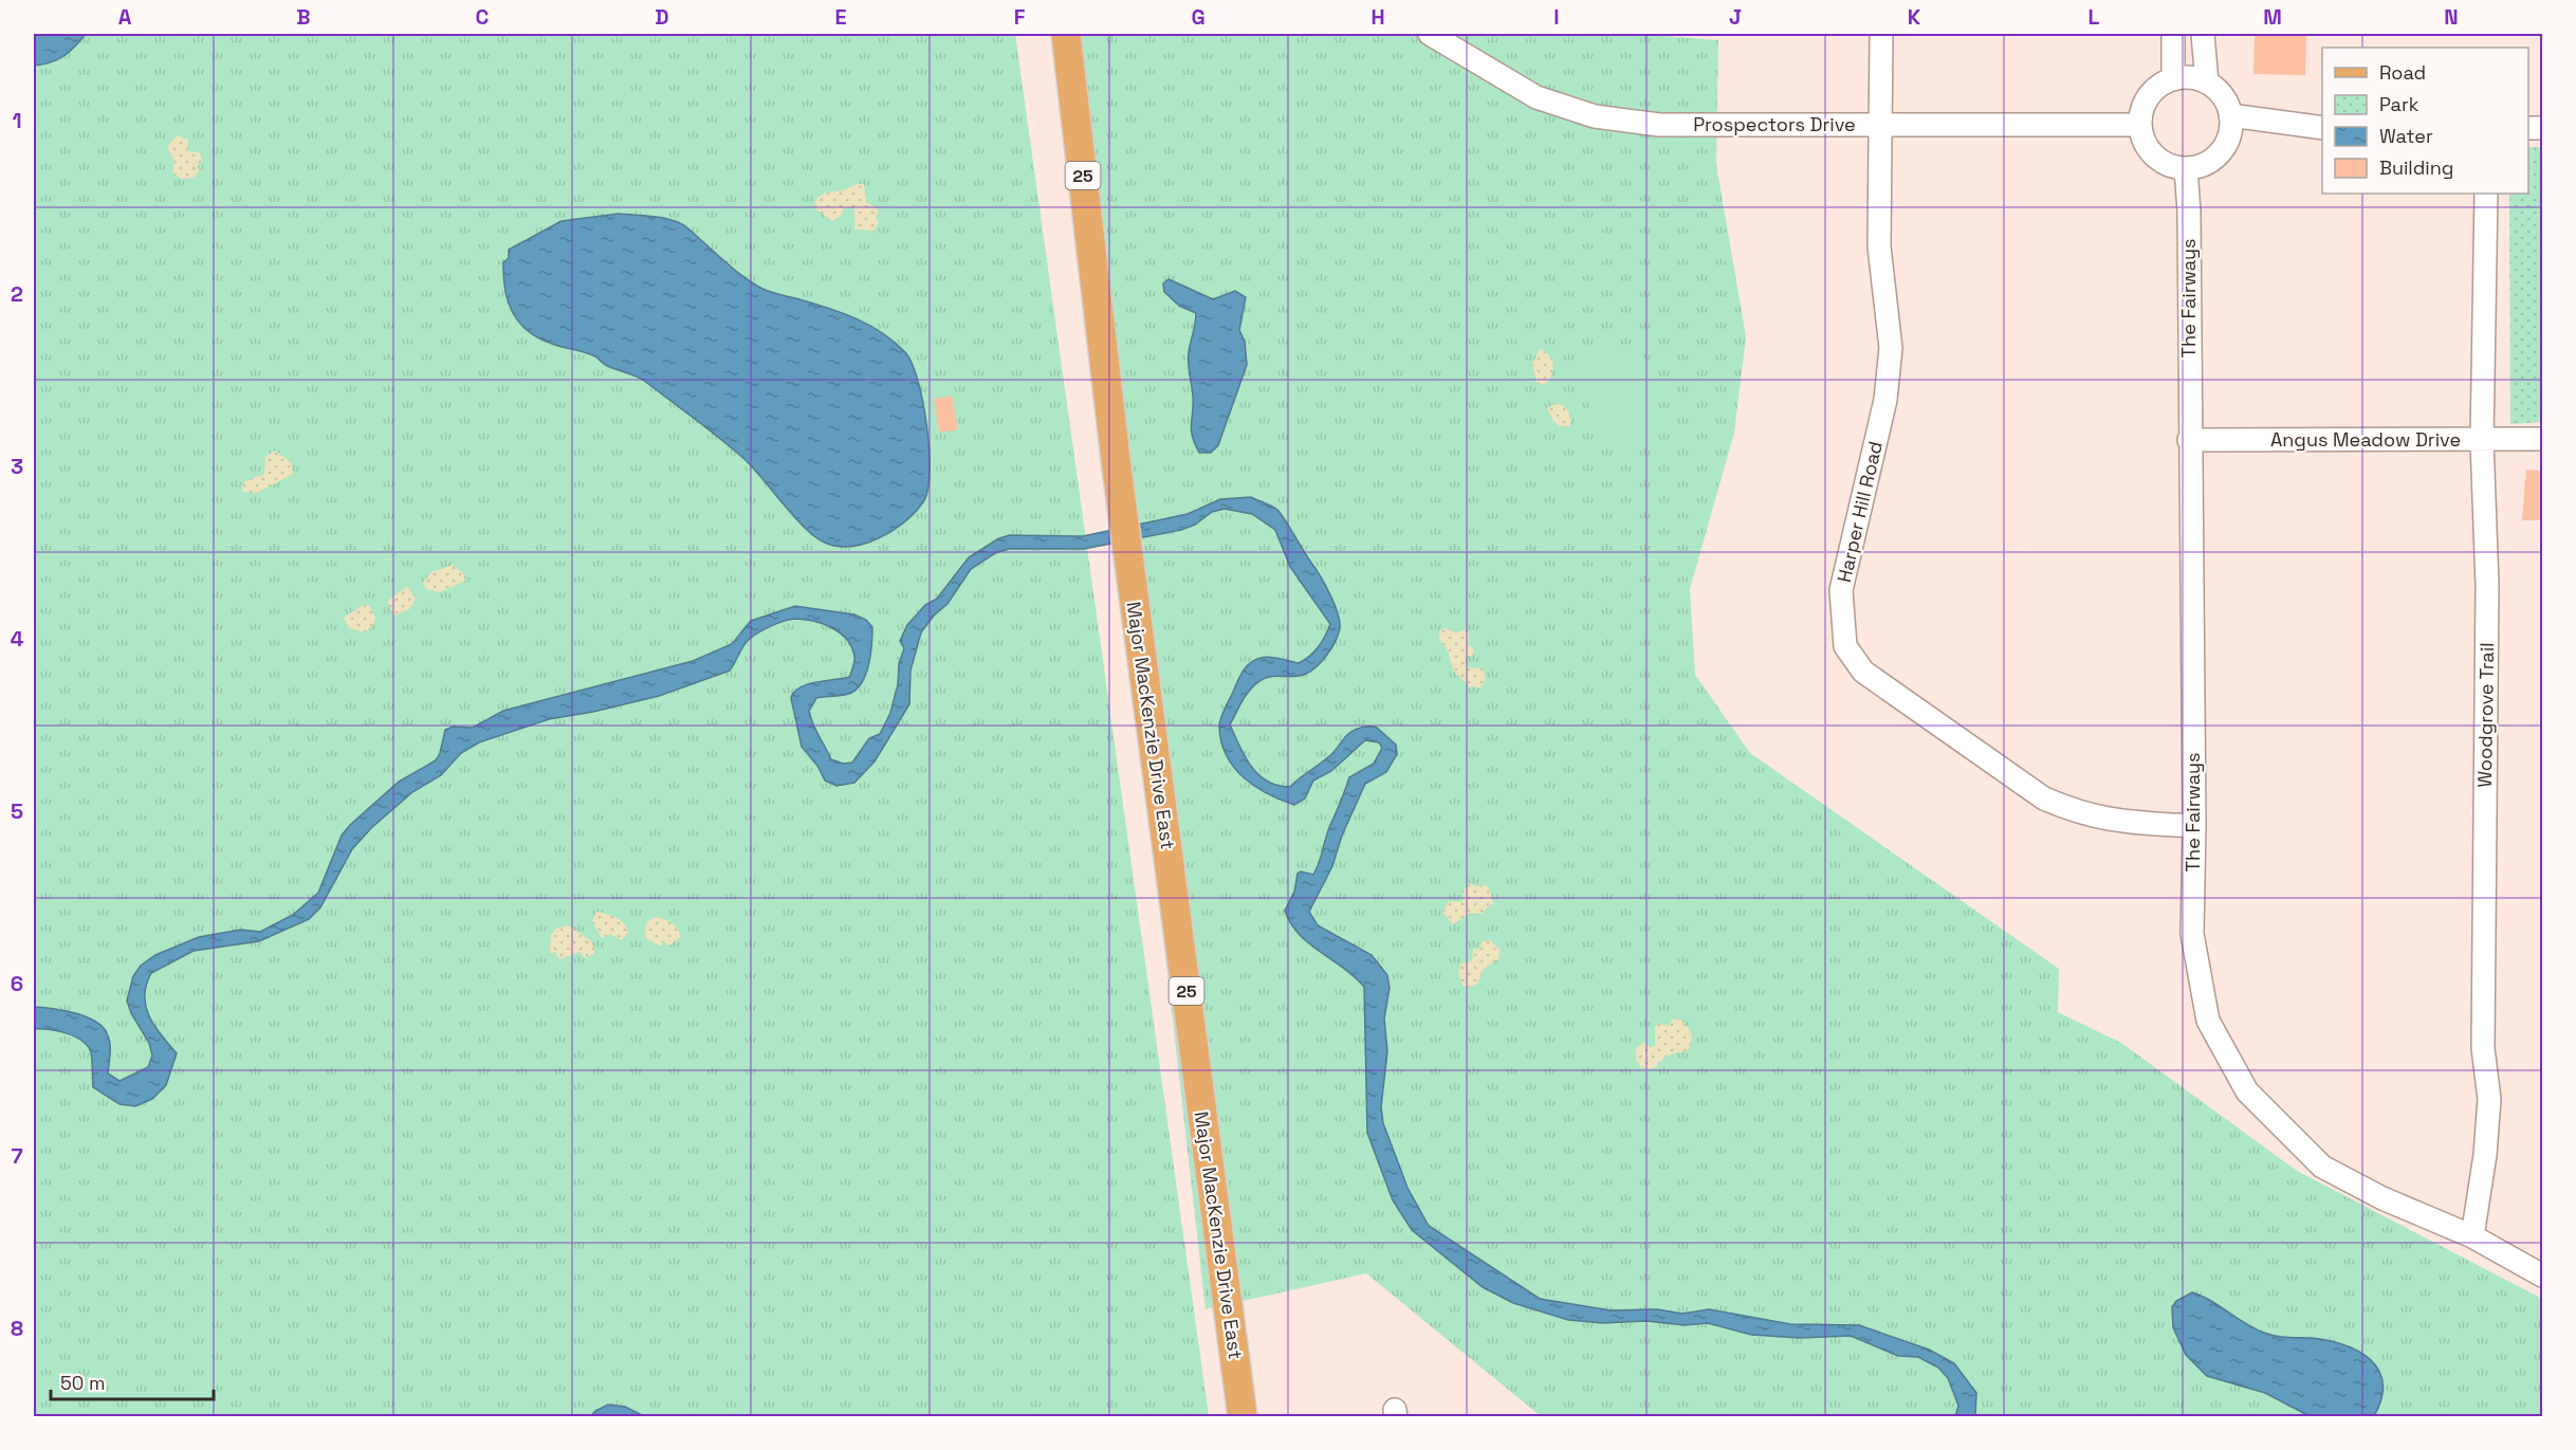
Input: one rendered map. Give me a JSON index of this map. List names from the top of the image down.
{
  "streets": {
    "main road": ["25", "Major MacKenzie Drive East"],
    "street": [
      "Prospectors Drive",
      "The Fairways",
      "Angus Meadow Drive",
      "Harper Hill Road",
      "Woodgrove Trail"
    ]
  },
  "crossings": [
    ["Prospectors Drive", "The Fairways"],
    ["Prospectors Drive", "Harper Hill Road"],
    ["The Fairways", "Angus Meadow Drive"],
    ["The Fairways", "Harper Hill Road"],
    ["The Fairways", "Woodgrove Trail"],
    ["Angus Meadow Drive", "Woodgrove Trail"]
  ],
  "legend": [
    "Road",
    "Park",
    "Water",
    "Building"
  ],
  "scale_bar": "50 m",
  "grid": {
    "columns": [
      "A",
      "B",
      "C",
      "D",
      "E",
      "F",
      "G",
      "H",
      "I",
      "J",
      "K",
      "L",
      "M",
      "N"
    ],
    "rows": [
      "1",
      "2",
      "3",
      "4",
      "5",
      "6",
      "7",
      "8"
    ]
  }
}
